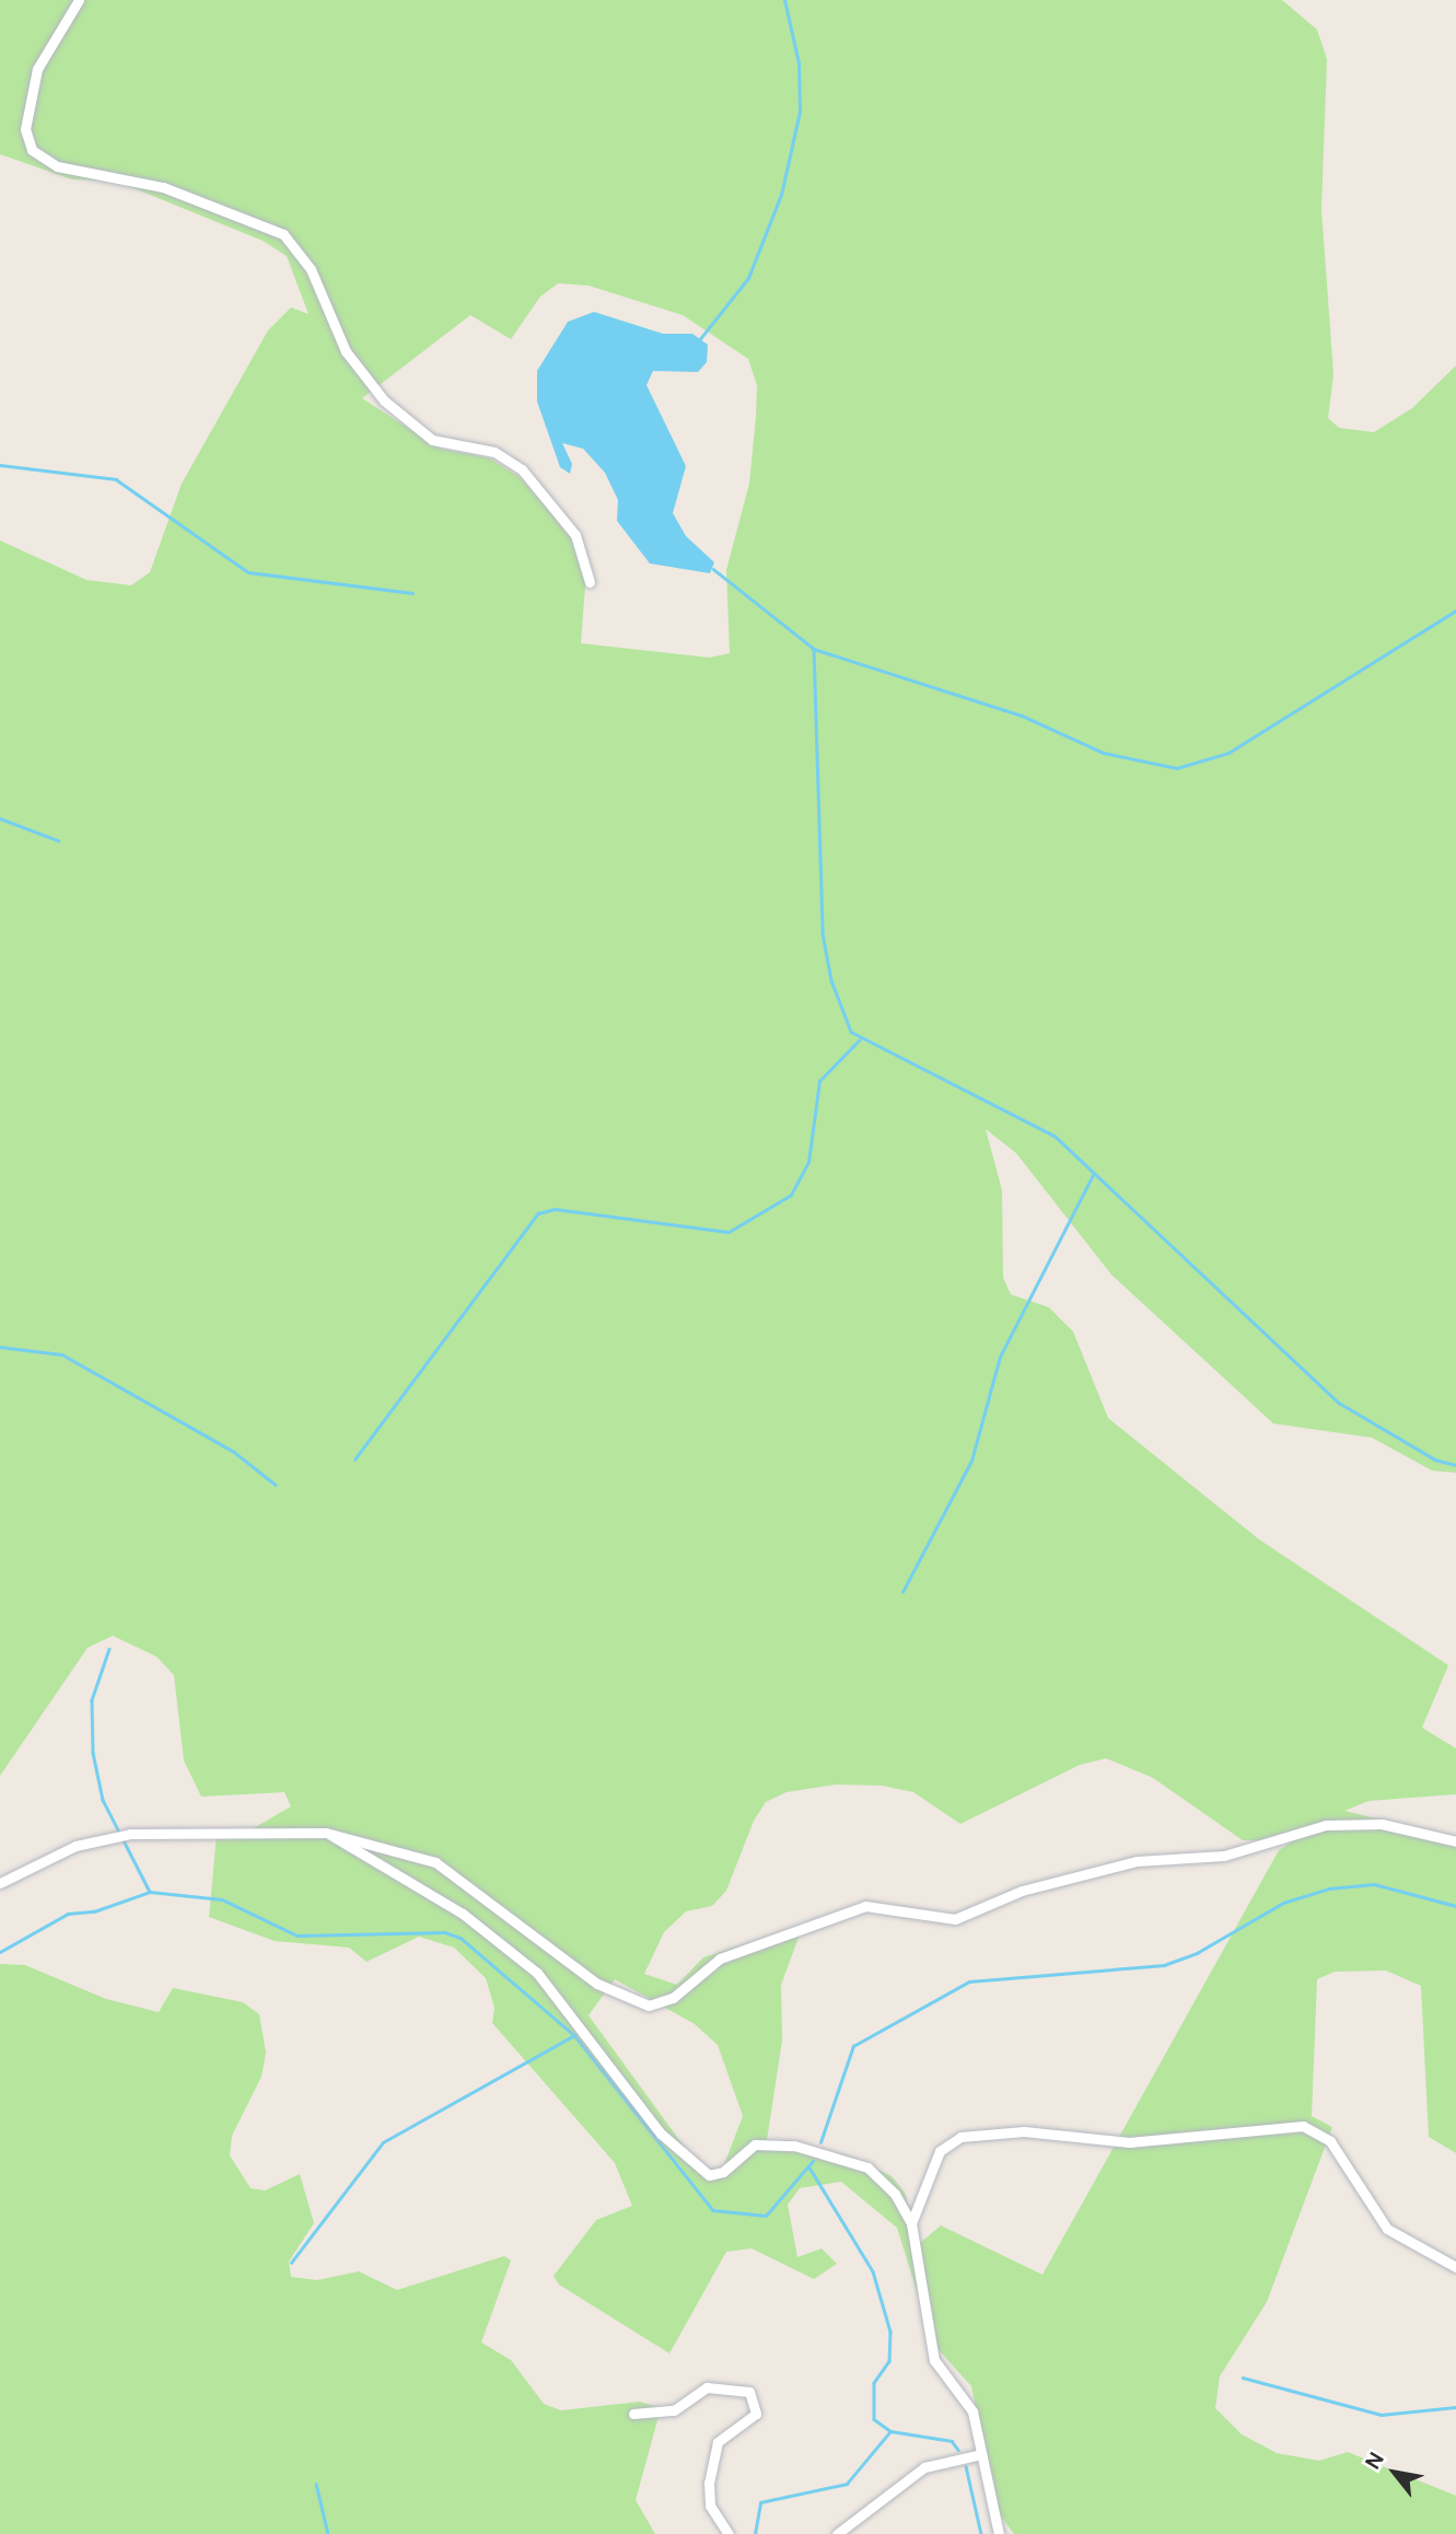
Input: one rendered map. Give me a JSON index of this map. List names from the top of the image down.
{
  "north": "top left"
}
